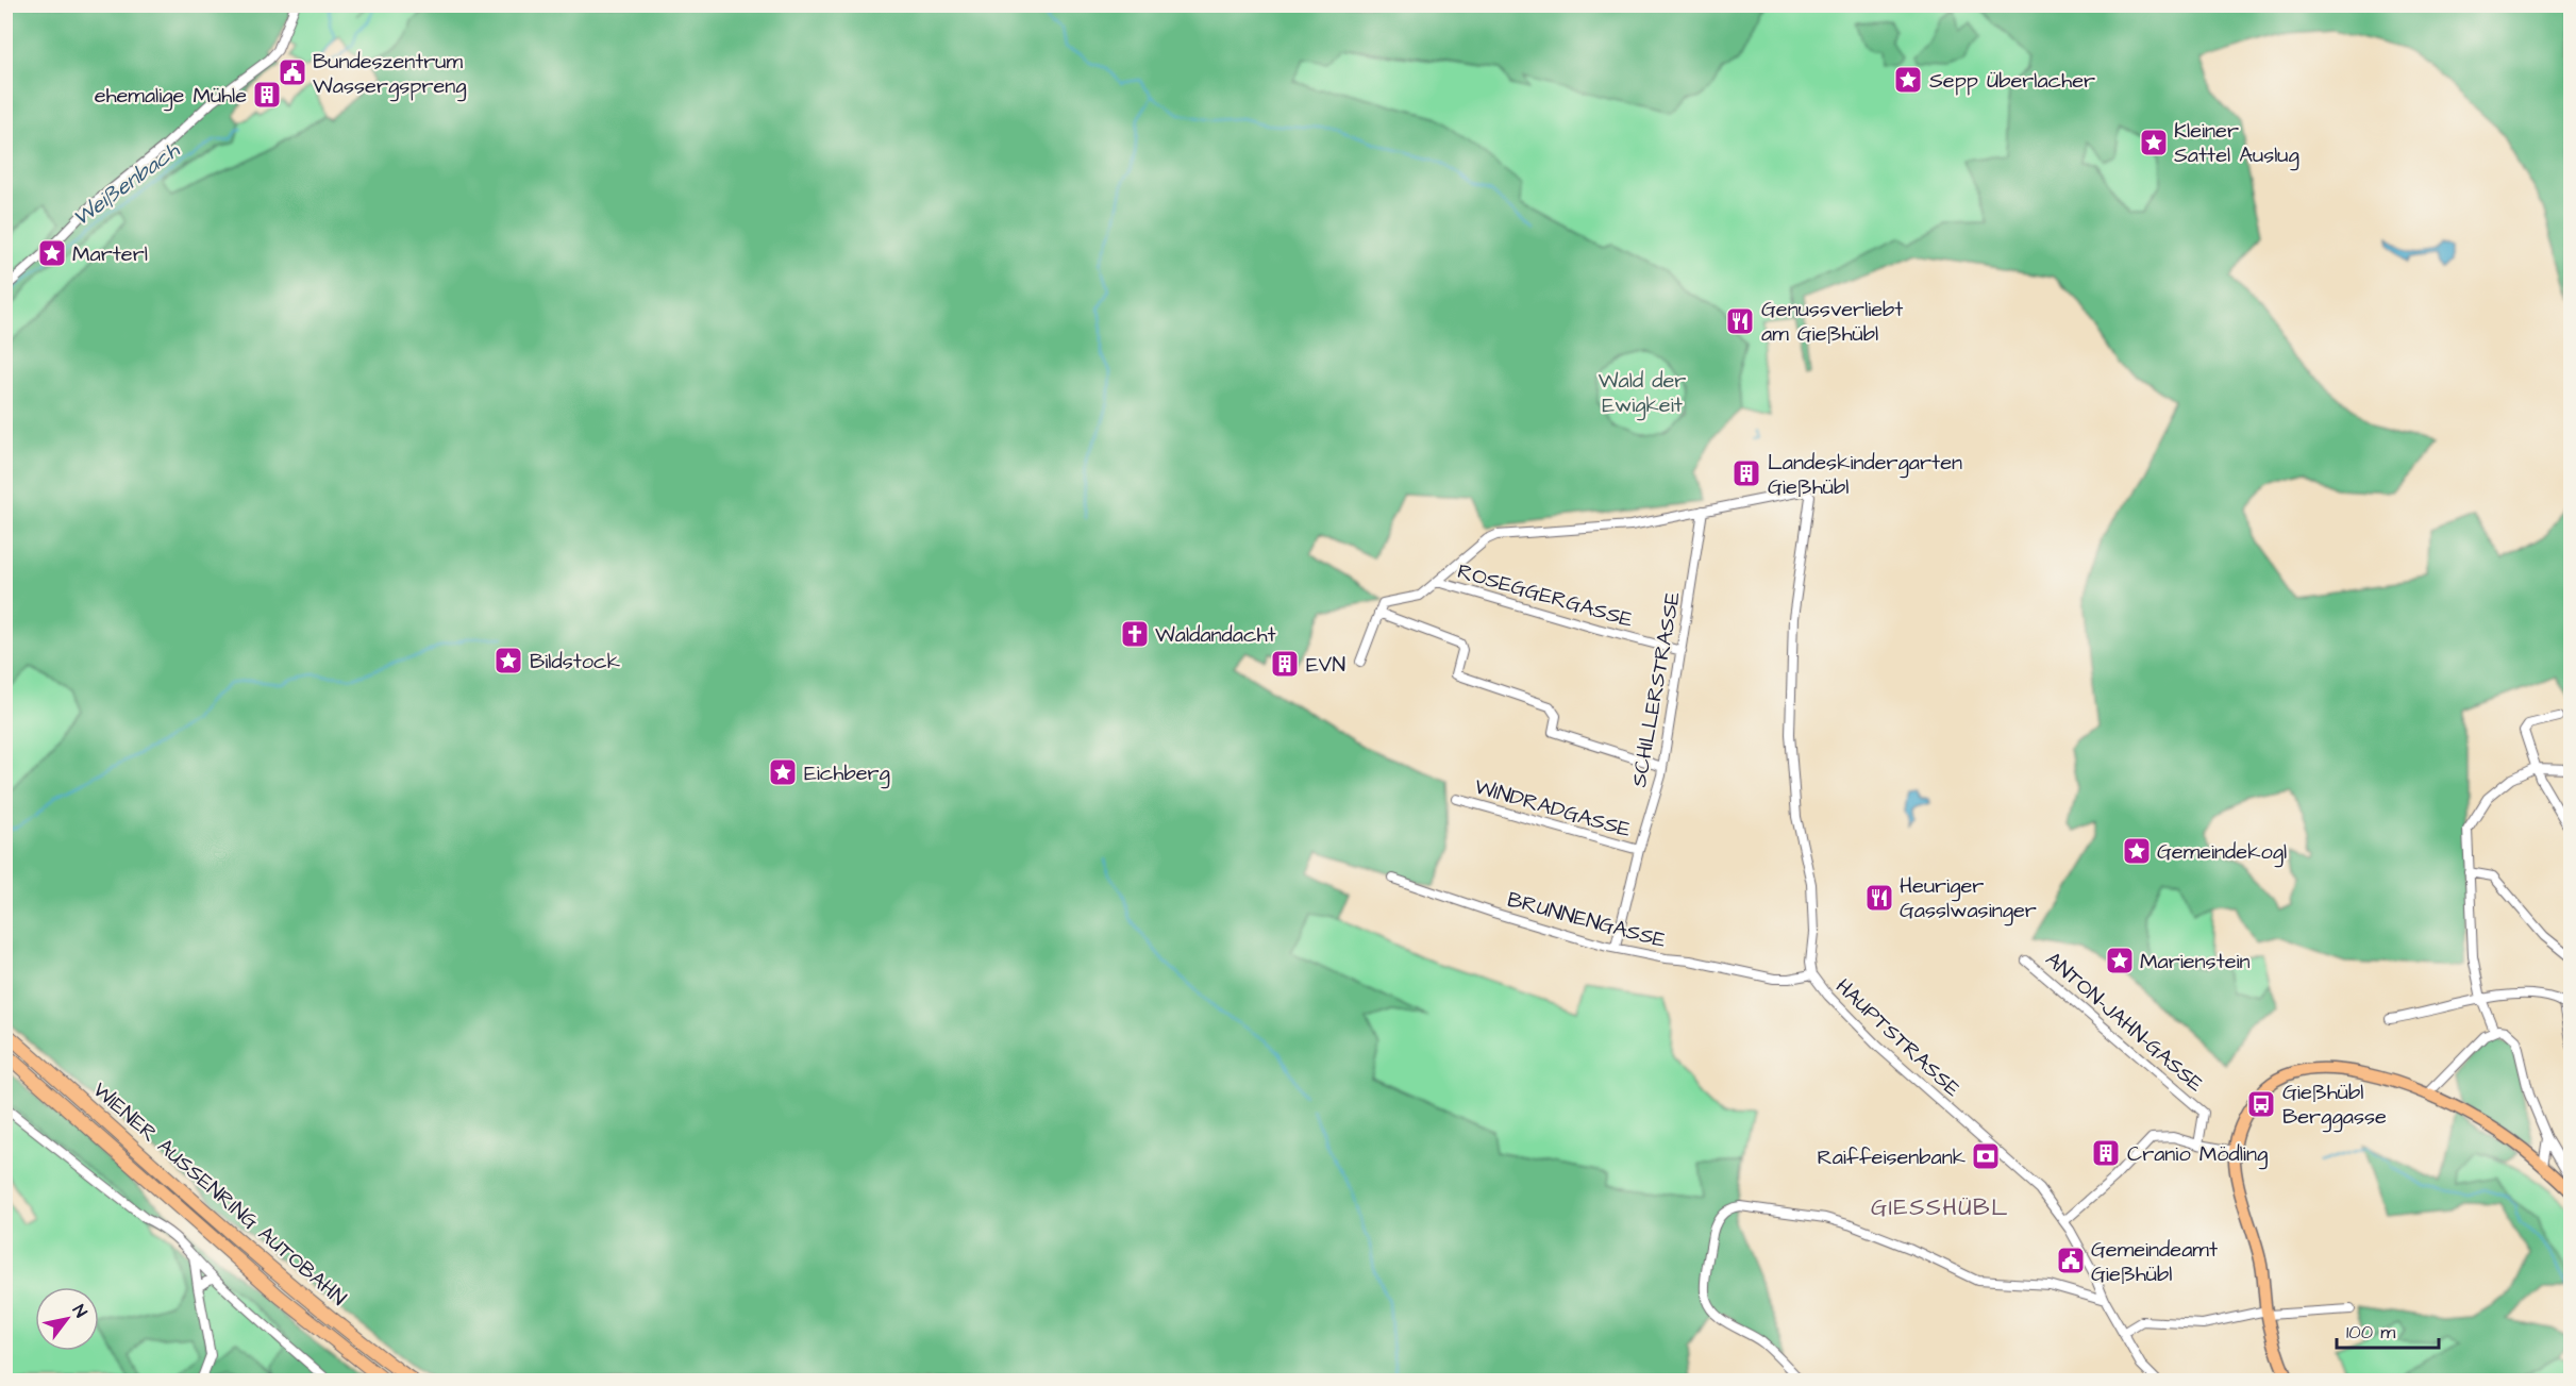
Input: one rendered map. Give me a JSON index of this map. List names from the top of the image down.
{
  "streets": {
    "highway": ["WIENER AUSSENRING AUTOBAHN"],
    "street": [
      "ROSEGGERGASSE",
      "SCHILLERSTRASSE",
      "WINDRADGASSE",
      "BRUNNENGASSE",
      "ANTON-JAHN-GASSE",
      "HAUPTSTRASSE"
    ]
  },
  "crossings": [
    ["ROSEGGERGASSE", "SCHILLERSTRASSE"],
    ["SCHILLERSTRASSE", "WINDRADGASSE"],
    ["SCHILLERSTRASSE", "BRUNNENGASSE"],
    ["SCHILLERSTRASSE", "HAUPTSTRASSE"],
    ["BRUNNENGASSE", "HAUPTSTRASSE"]
  ],
  "districts": ["GIESSHÜBL"],
  "water": ["Weißenbach"],
  "parks": ["Wald der Ewigkeit"],
  "places": {
    "public building": ["Bundeszentrum Wassergspreng", "Gemeindeamt Gießhübl"],
    "place": [
      "Sepp Überlacher",
      "Kleiner Sattel Auslug",
      "Marterl",
      "Bildstock",
      "Eichberg",
      "Gemeindekogl",
      "Marienstein"
    ],
    "building": [
      "ehemalige Mühle",
      "Landeskindergarten Gießhübl",
      "EVN",
      "Cranio Mödling"
    ],
    "restaurant": ["Genussverliebt am Gießhübl", "Heuriger Gasslwasinger"],
    "church": ["Waldandacht"],
    "bus stop": ["Gießhübl Berggasse"],
    "bank": ["Raiffeisenbank"]
  },
  "scale_bar": "100 m",
  "north": "top right"
}
